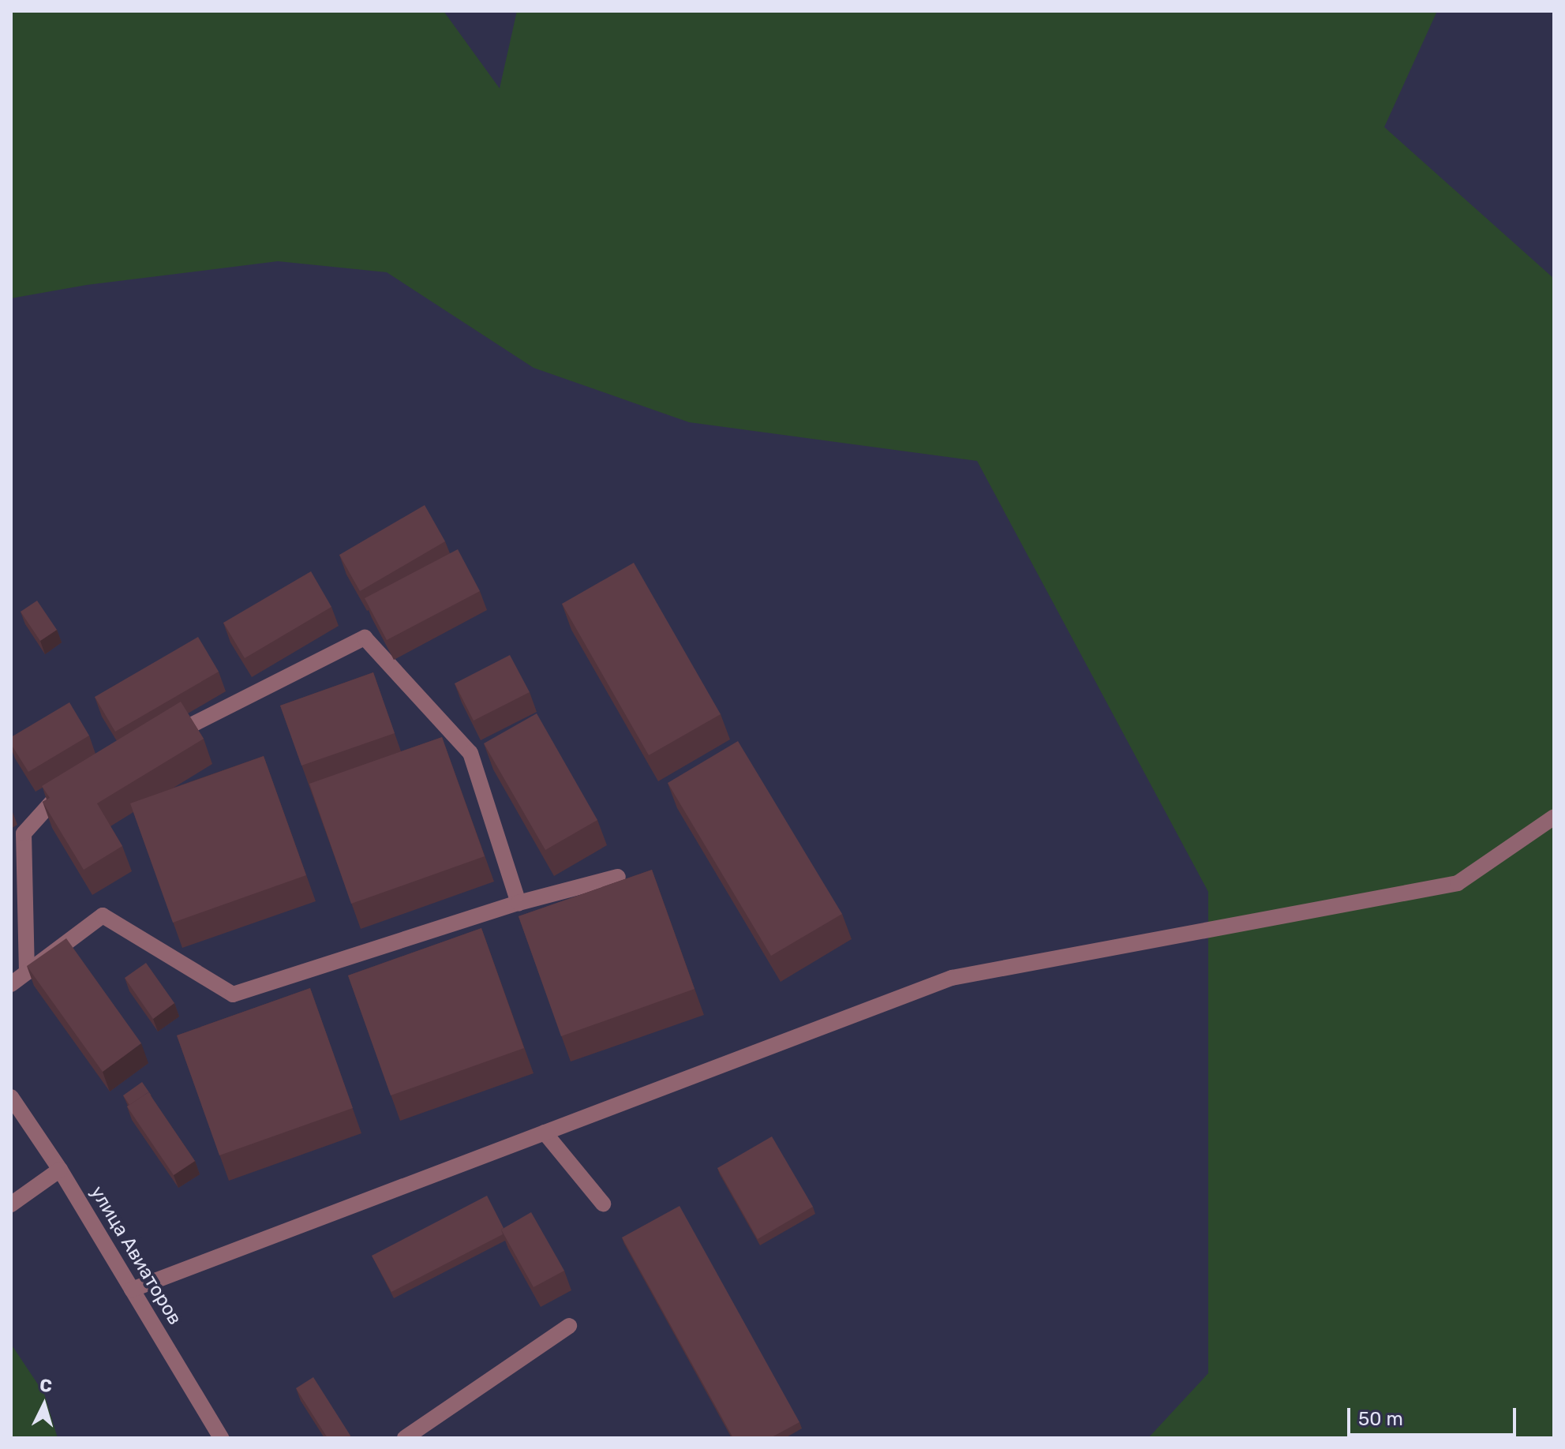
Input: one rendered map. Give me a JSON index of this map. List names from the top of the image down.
{
  "streets": {
    "street": ["улица Авиаторов"]
  },
  "scale_bar": "50 m",
  "north": "top"
}
